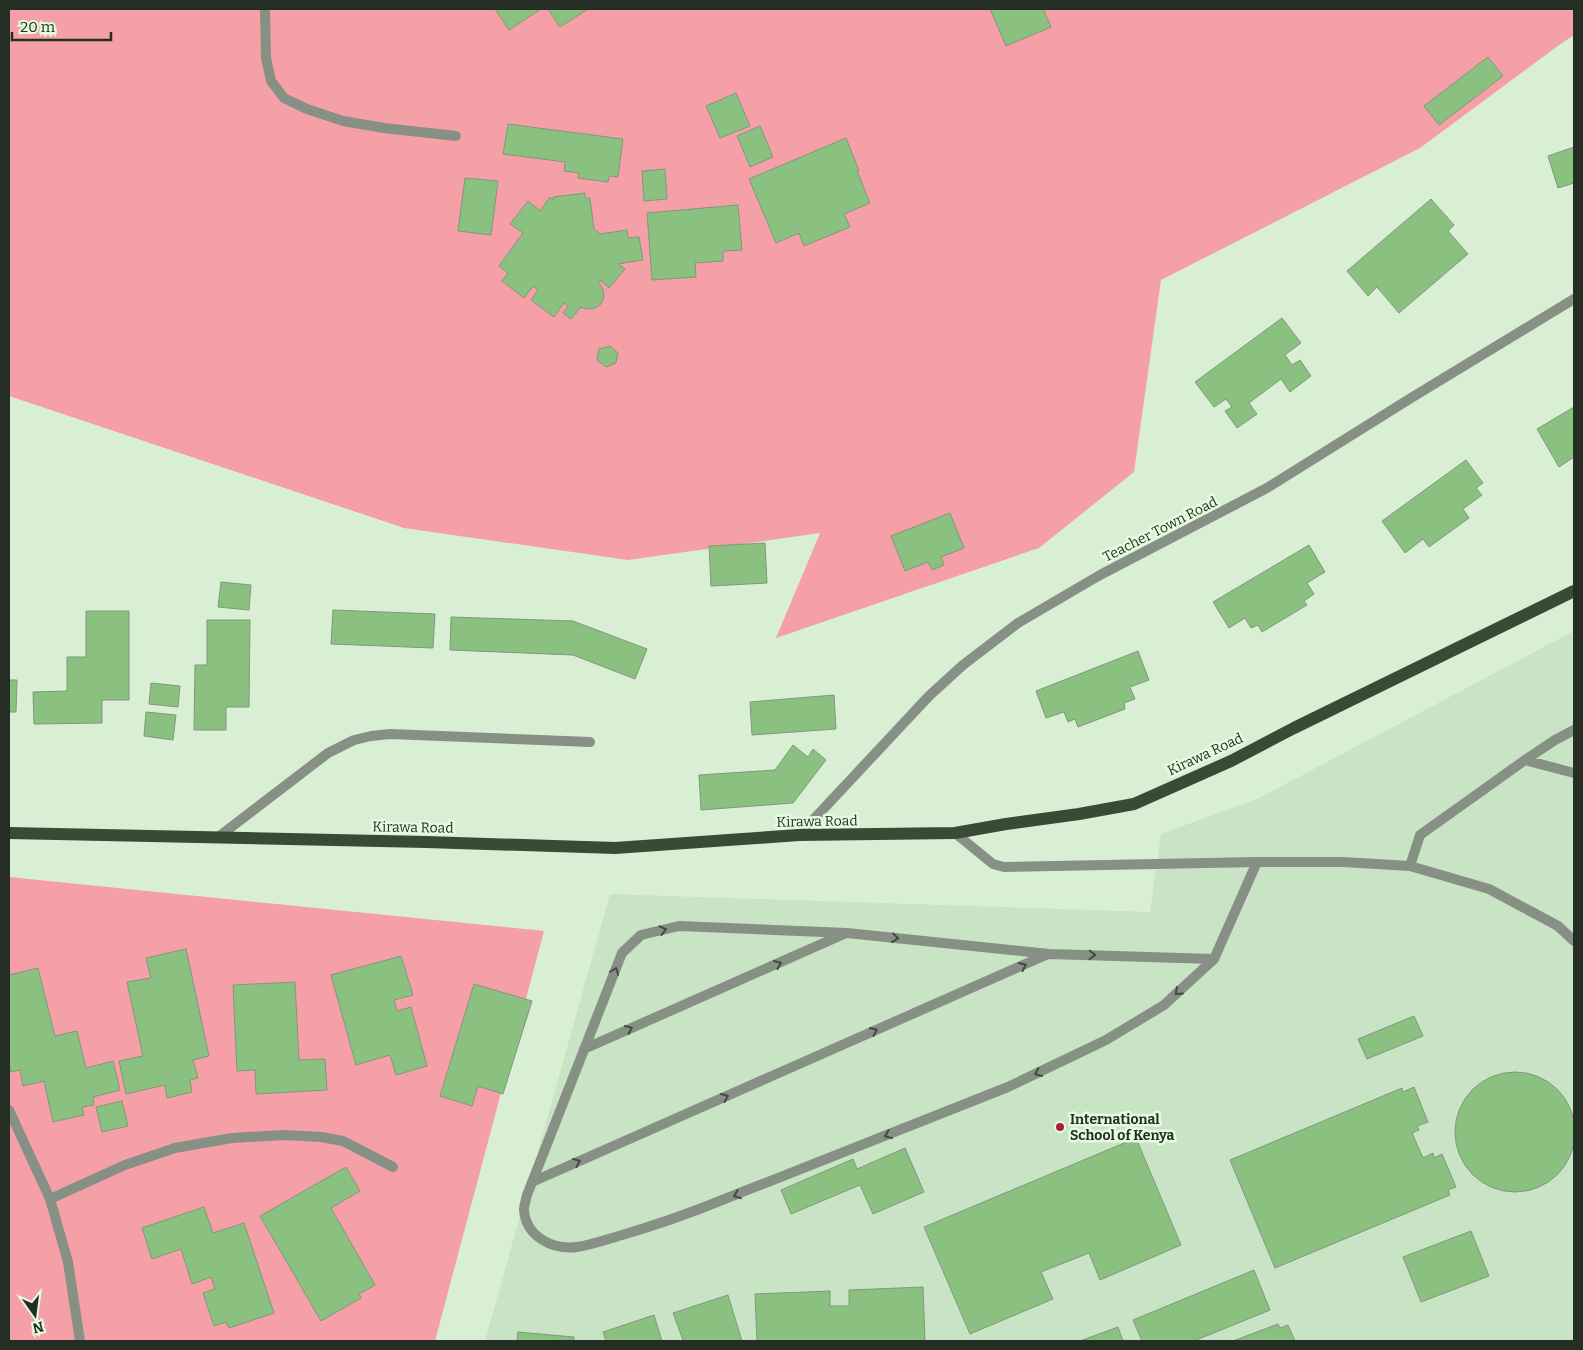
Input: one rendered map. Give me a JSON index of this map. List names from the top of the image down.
{
  "streets": {
    "main road": ["Kirawa Road"],
    "street": ["Teacher Town Road"]
  },
  "crossings": [
    ["Teacher Town Road", "Kirawa Road"]
  ],
  "places": ["International School of Kenya"],
  "scale_bar": "20 m",
  "north": "bottom"
}
